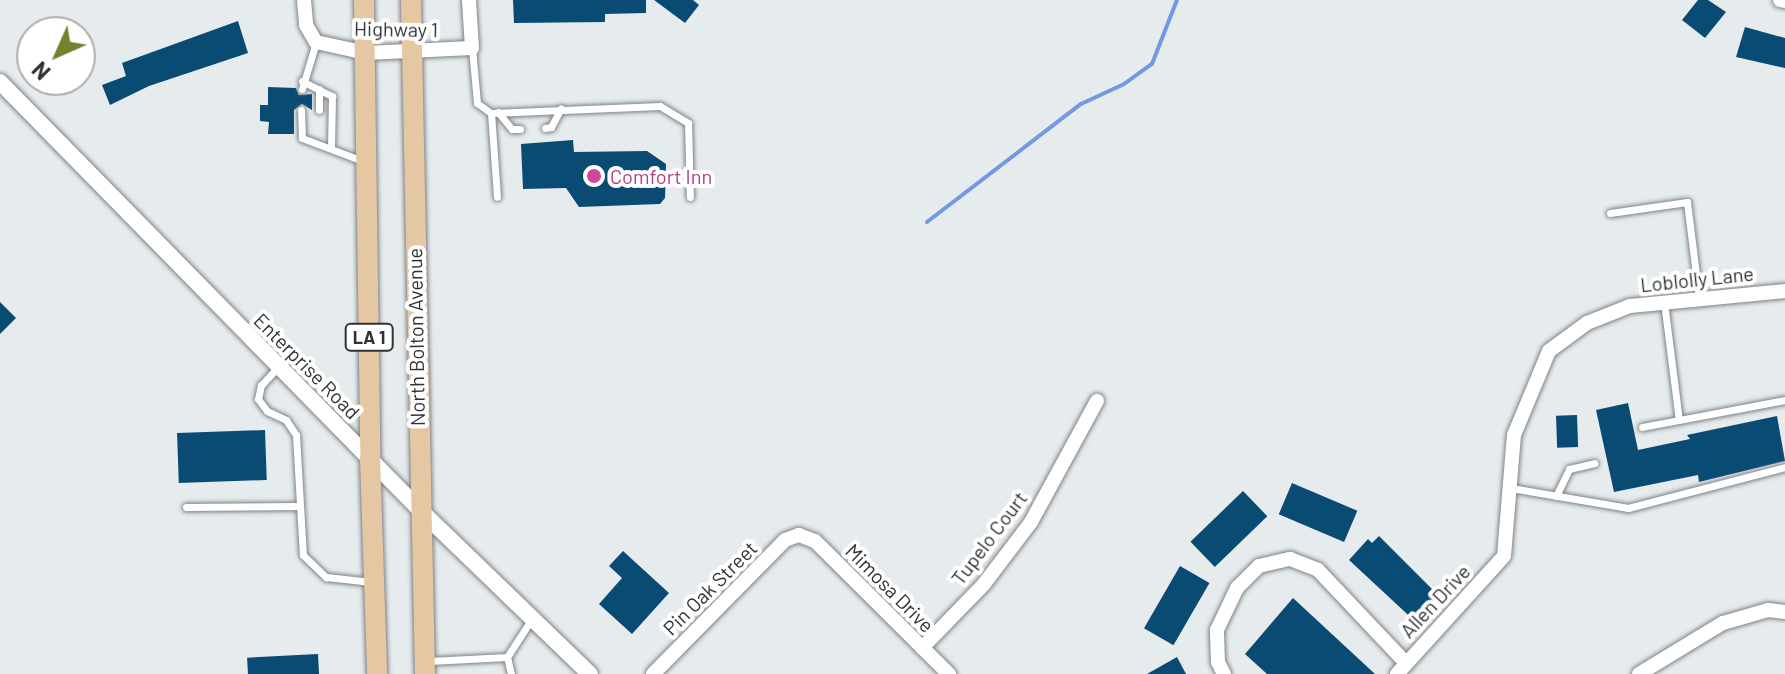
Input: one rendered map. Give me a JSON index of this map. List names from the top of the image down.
{
  "streets": {
    "main road": ["LA 1", "North Bolton Avenue"],
    "street": [
      "Highway 1",
      "Loblolly Lane",
      "Enterprise Road",
      "Tupelo Court",
      "Pin Oak Street",
      "Mimosa Drive",
      "Allen Drive"
    ]
  },
  "crossings": [
    ["Highway 1", "LA 1"],
    ["Highway 1", "North Bolton Avenue"],
    ["Loblolly Lane", "Allen Drive"],
    ["LA 1", "Enterprise Road"],
    ["North Bolton Avenue", "Enterprise Road"],
    ["Tupelo Court", "Mimosa Drive"],
    ["Pin Oak Street", "Mimosa Drive"]
  ],
  "places": ["Comfort Inn"],
  "north": "bottom left"
}
